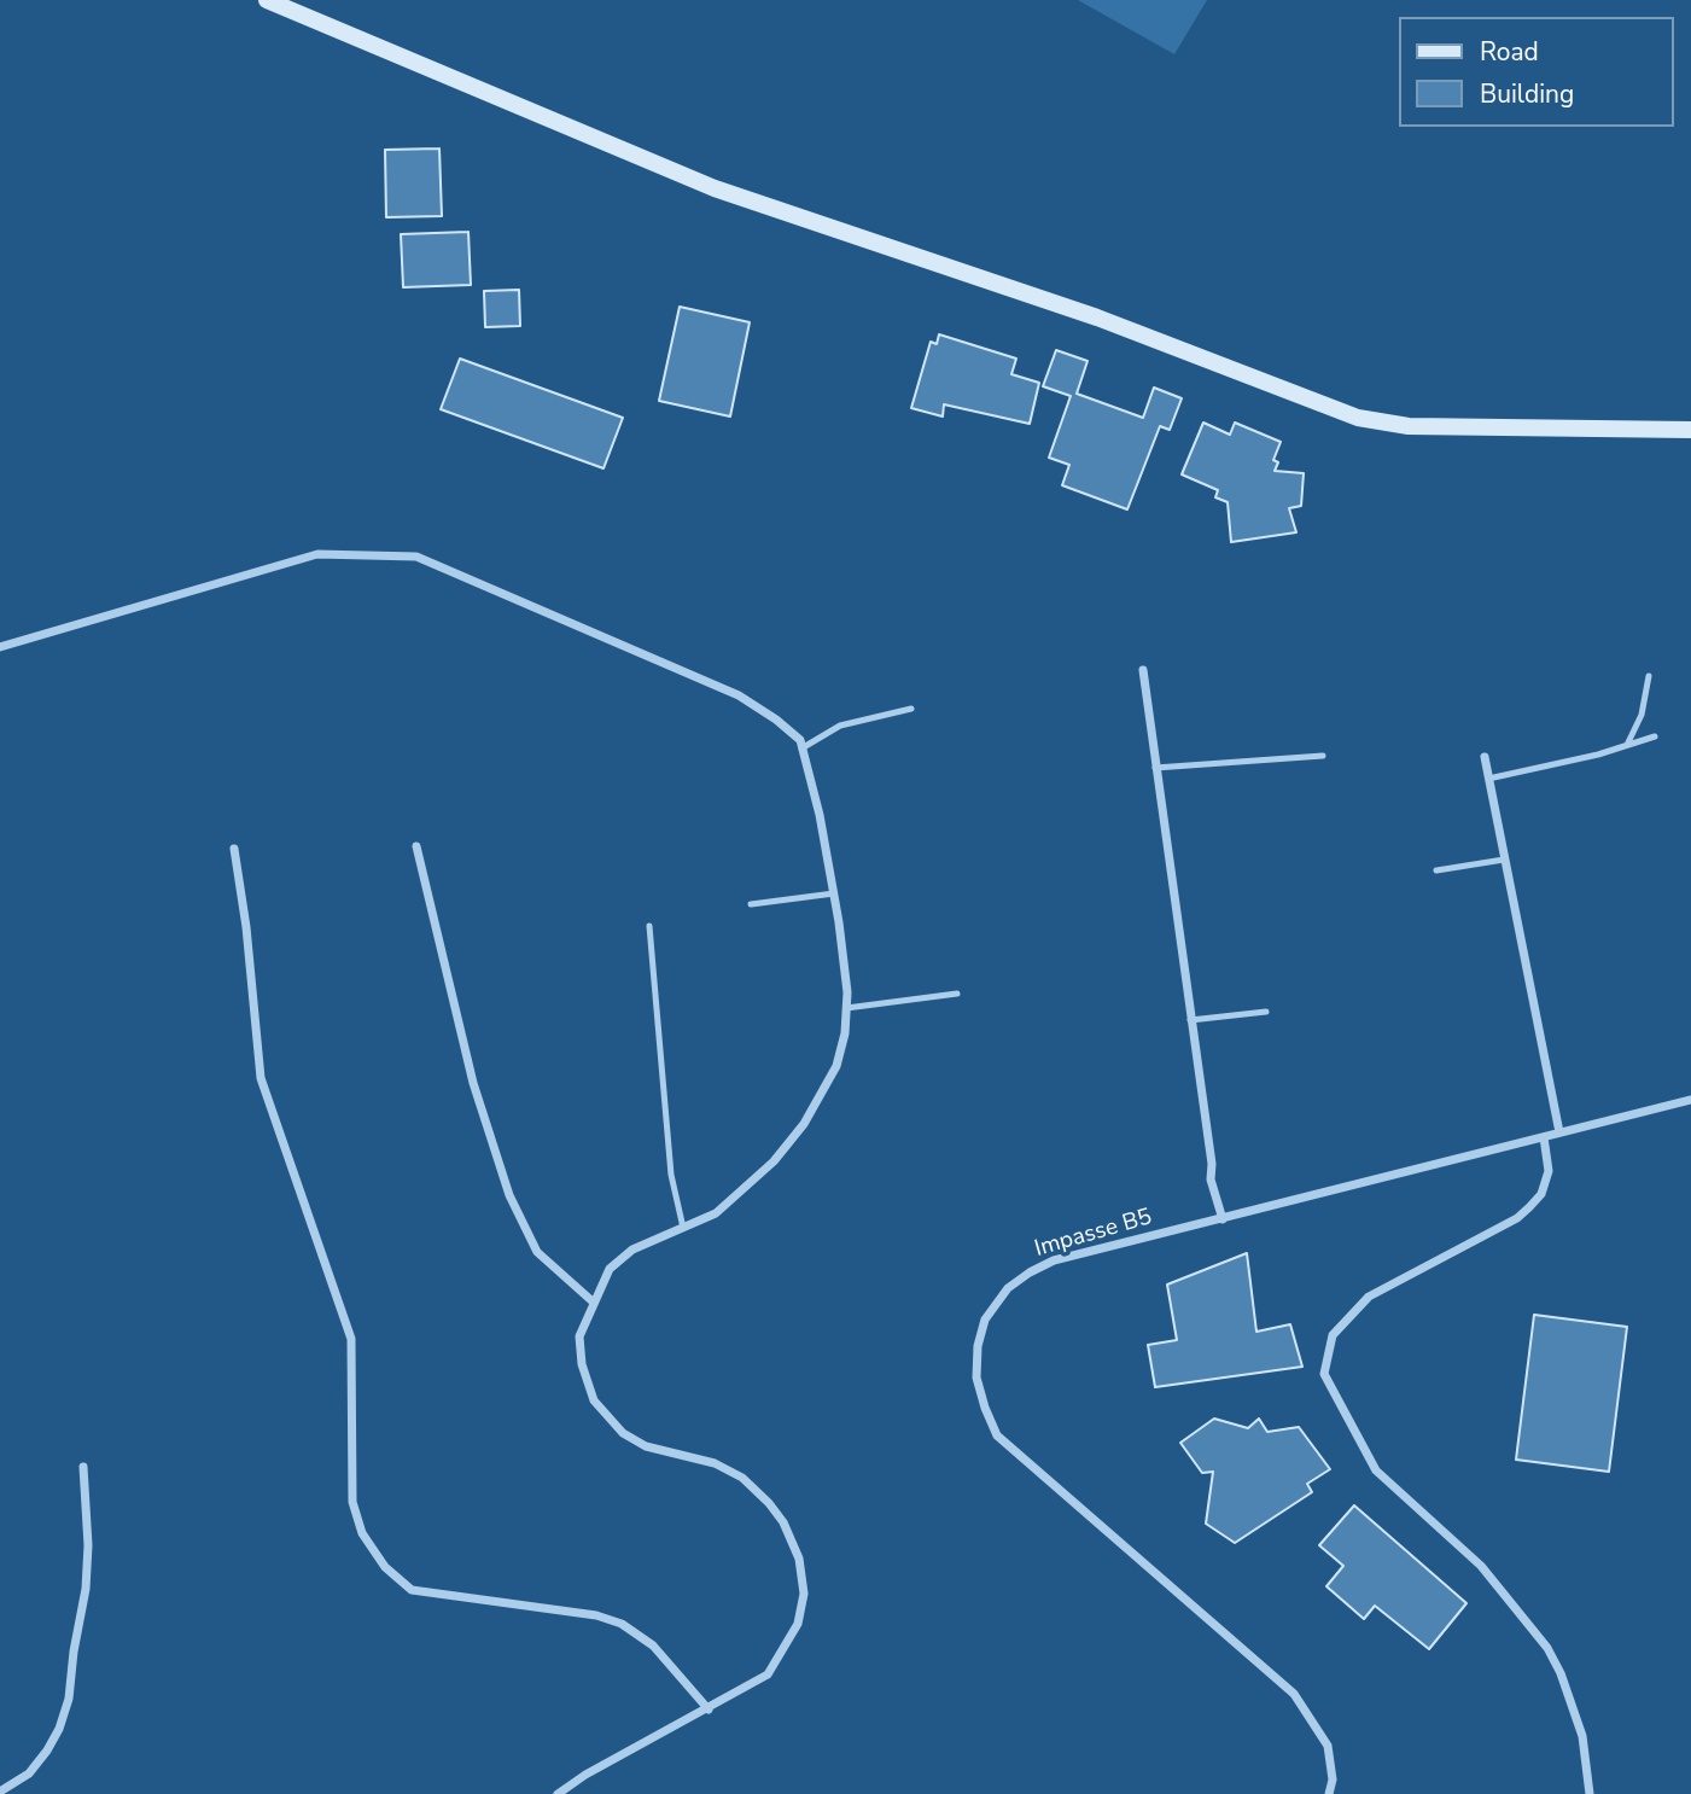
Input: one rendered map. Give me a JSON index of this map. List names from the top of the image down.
{
  "streets": {
    "street": ["Impasse B5"]
  },
  "legend": ["Road", "Building"]
}
